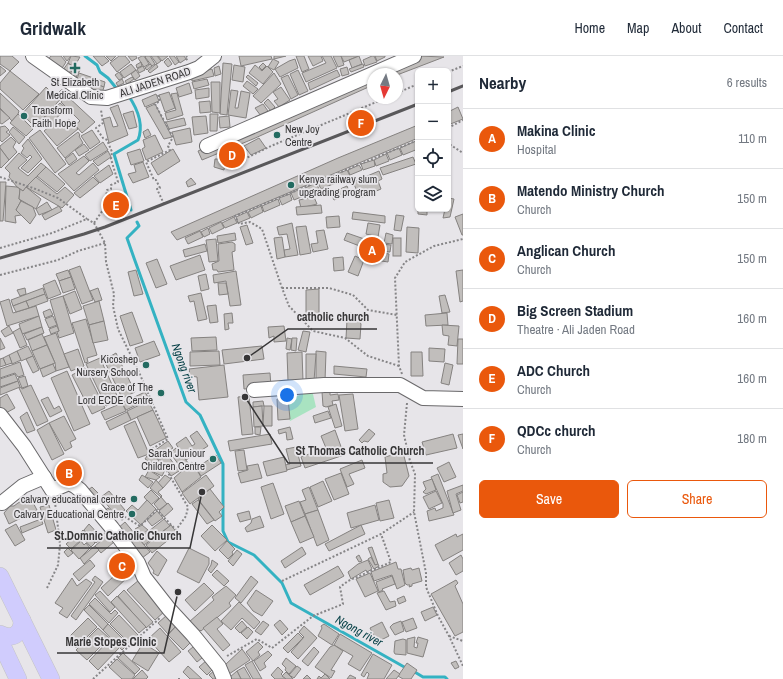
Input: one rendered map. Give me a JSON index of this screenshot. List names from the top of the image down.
{
  "streets": {
    "street": ["ALI JADEN ROAD"]
  },
  "water": ["Ngong river"],
  "places": {
    "health": ["St Elizabeth Medical Clinic"],
    "other": [
      "Transform Faith Hope",
      "New Joy Centre",
      "Kenya railway slum upgrading program",
      "catholic church",
      "Kicoshep Nursery School",
      "Grace of The Lord ECDE Centre",
      "St Thomas Catholic Church",
      "Sarah Juniour Children Centre",
      "St.Domnic Catholic Church",
      "calvary educational centre",
      "Calvary Educational Centre",
      "Marie Stopes Clinic"
    ]
  },
  "north": "bottom",
  "page": {
    "header": "Gridwalk",
    "nav": [
      "Home",
      "Map",
      "About",
      "Contact"
    ],
    "heading": ["Nearby", "6 results"],
    "map_buttons": ["+", "−"],
    "pins": [
      "F",
      "D",
      "E",
      "A",
      "B",
      "C"
    ],
    "list": [
      {
        "mark": "A",
        "name": "Makina Clinic",
        "note": "Hospital",
        "value": "110 m"
      },
      {
        "mark": "B",
        "name": "Matendo Ministry Church",
        "note": "Church",
        "value": "150 m"
      },
      {
        "mark": "C",
        "name": "Anglican Church",
        "note": "Church",
        "value": "150 m"
      },
      {
        "mark": "D",
        "name": "Big Screen Stadium",
        "note": "Theatre · Ali Jaden Road",
        "value": "160 m"
      },
      {
        "mark": "E",
        "name": "ADC Church",
        "note": "Church",
        "value": "160 m"
      },
      {
        "mark": "F",
        "name": "QDCc church",
        "note": "Church",
        "value": "180 m"
      }
    ],
    "buttons": ["Save", "Share"]
  }
}
